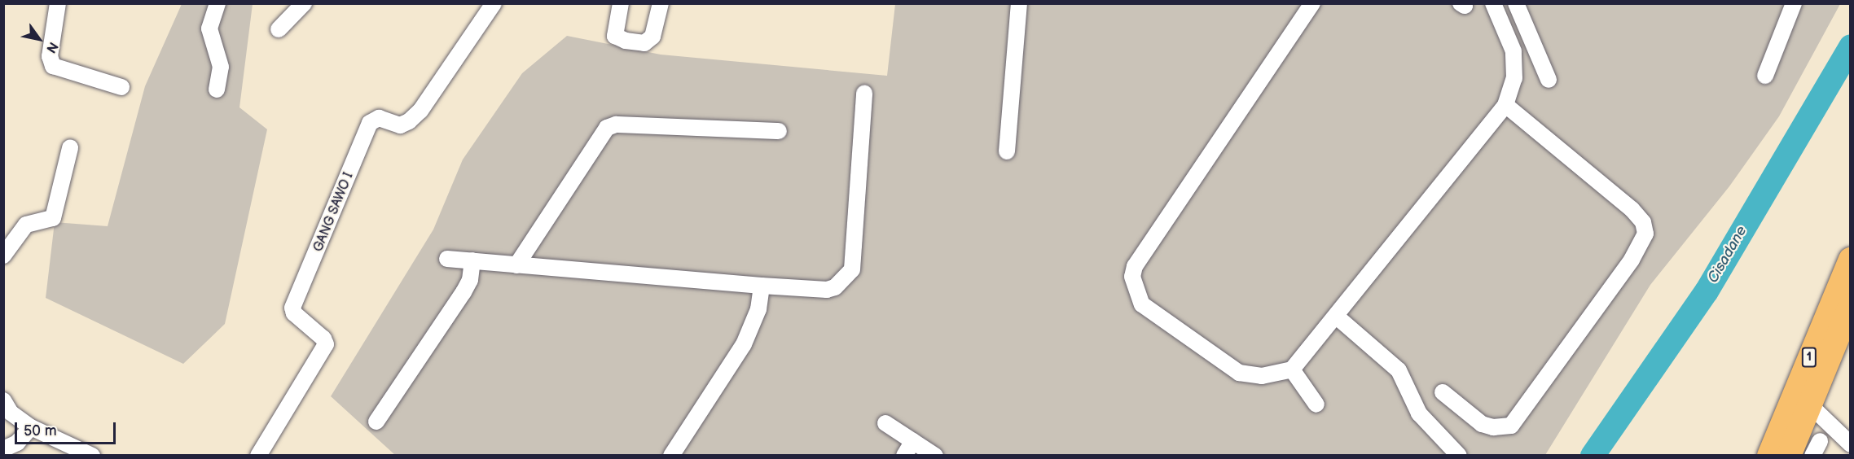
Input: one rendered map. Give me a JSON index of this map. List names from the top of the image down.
{
  "streets": {
    "highway": ["1"],
    "street": ["GANG SAWO I"]
  },
  "water": ["Cisadane"],
  "scale_bar": "50 m",
  "north": "bottom right"
}
